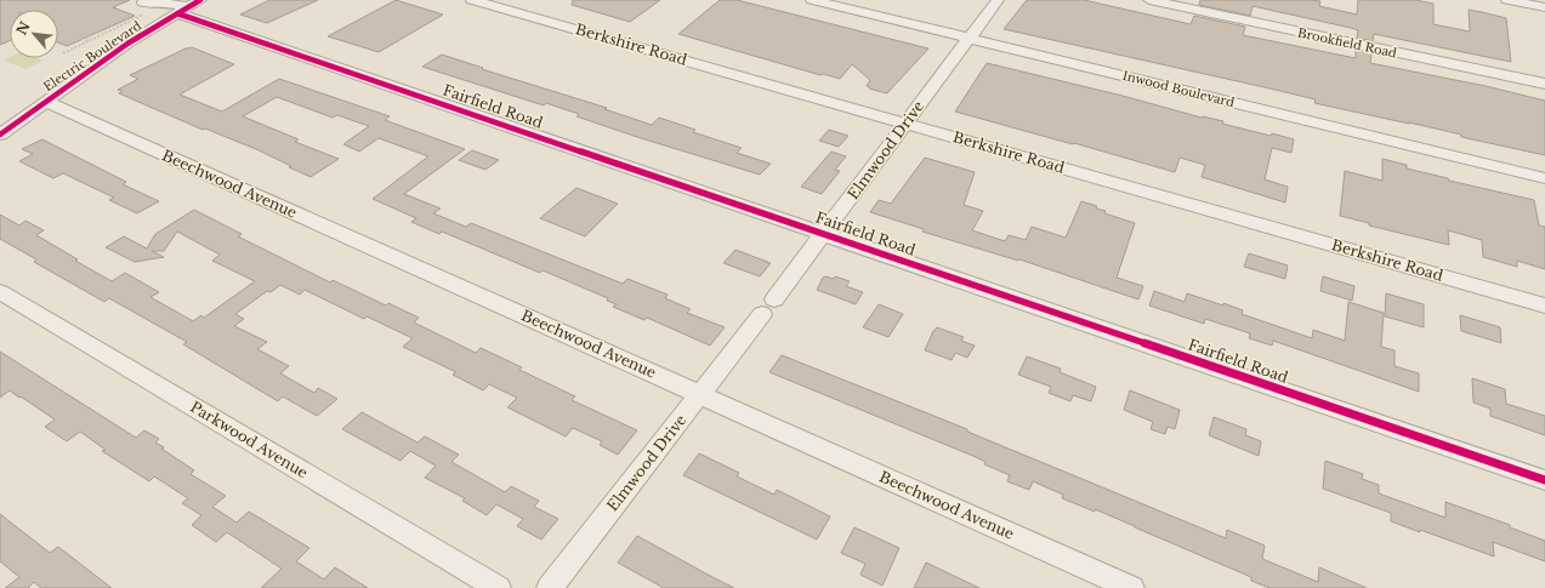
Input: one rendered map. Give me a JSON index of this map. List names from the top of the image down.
{
  "streets": {
    "street": [
      "Brookfield Road",
      "Berkshire Road",
      "Electric Boulevard",
      "Inwood Boulevard",
      "Fairfield Road",
      "Elmwood Drive",
      "Beechwood Avenue",
      "Parkwood Avenue"
    ]
  },
  "crossings": [
    ["Berkshire Road", "Elmwood Drive"],
    ["Electric Boulevard", "Fairfield Road"],
    ["Electric Boulevard", "Beechwood Avenue"],
    ["Inwood Boulevard", "Elmwood Drive"],
    ["Fairfield Road", "Elmwood Drive"],
    ["Elmwood Drive", "Beechwood Avenue"]
  ],
  "north": "top left"
}
